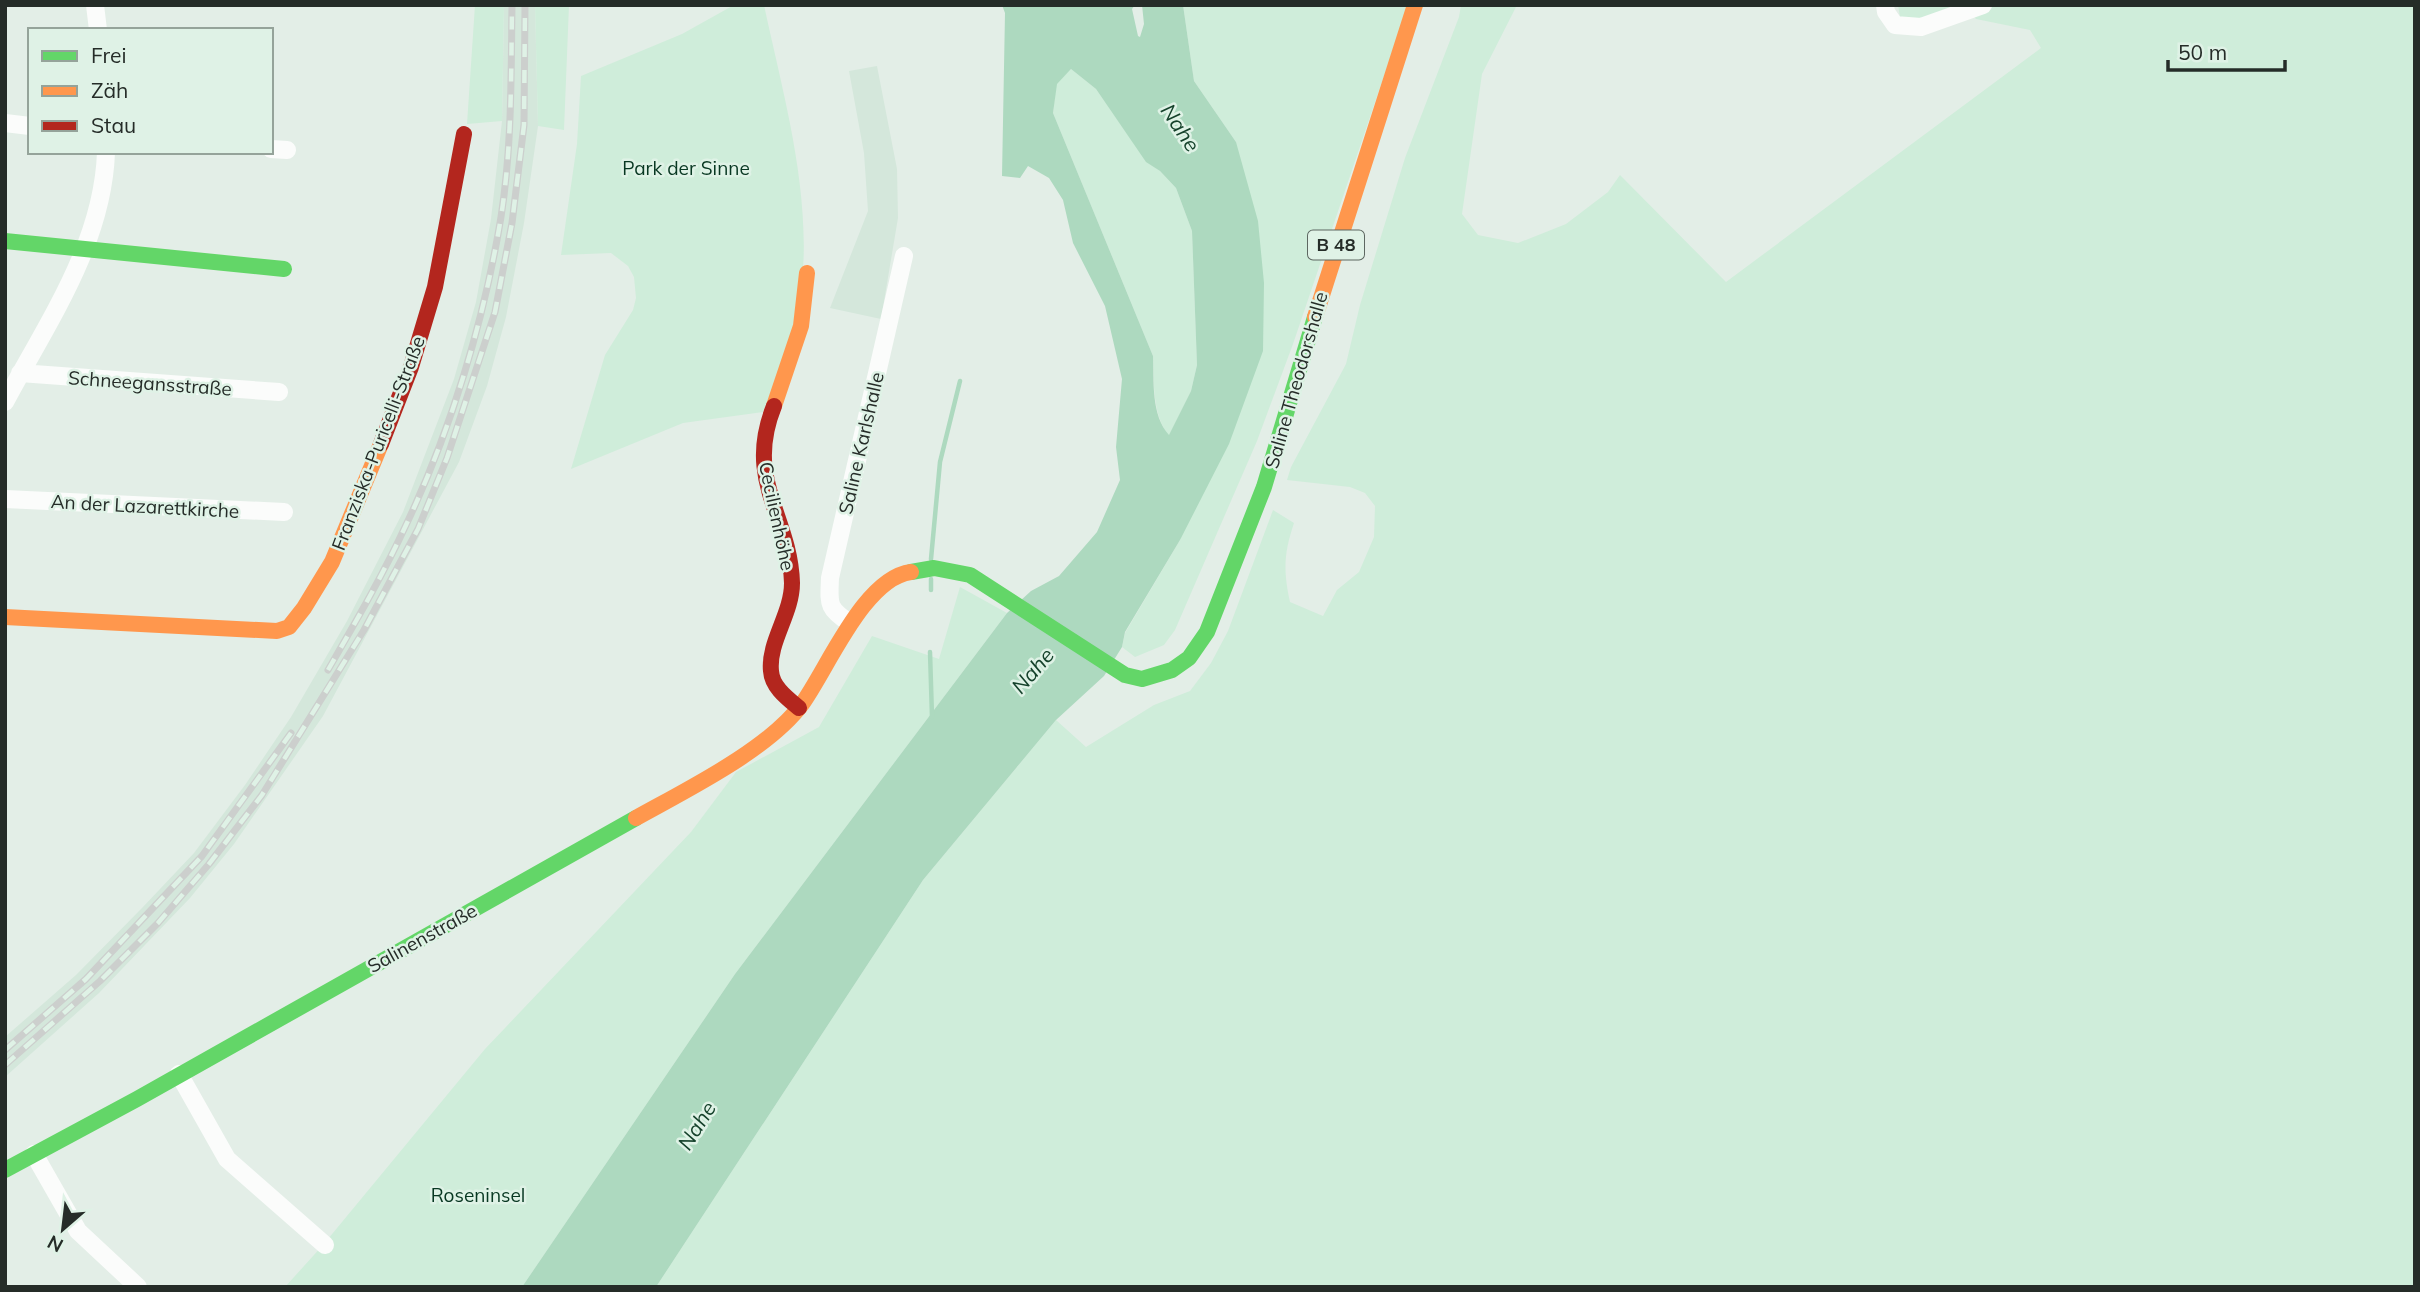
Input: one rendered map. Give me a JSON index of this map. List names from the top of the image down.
{
  "streets": {
    "main road": [
      "B 48",
      "Saline Theodorshalle",
      "Franziska-Puricelli-Straße",
      "Cecilienhöhe",
      "Salinenstraße"
    ],
    "street": ["Schneegansstraße", "Saline Karlshalle", "An der Lazarettkirche"]
  },
  "crossings": [
    ["Saline Theodorshalle", "Saline Karlshalle"],
    ["Saline Theodorshalle", "Salinenstraße"],
    ["Saline Karlshalle", "Salinenstraße"],
    ["Cecilienhöhe", "Salinenstraße"]
  ],
  "water": ["Nahe"],
  "parks": ["Park der Sinne", "Roseninsel"],
  "legend": ["Frei", "Zäh", "Stau"],
  "scale_bar": "50 m",
  "north": "bottom left"
}
